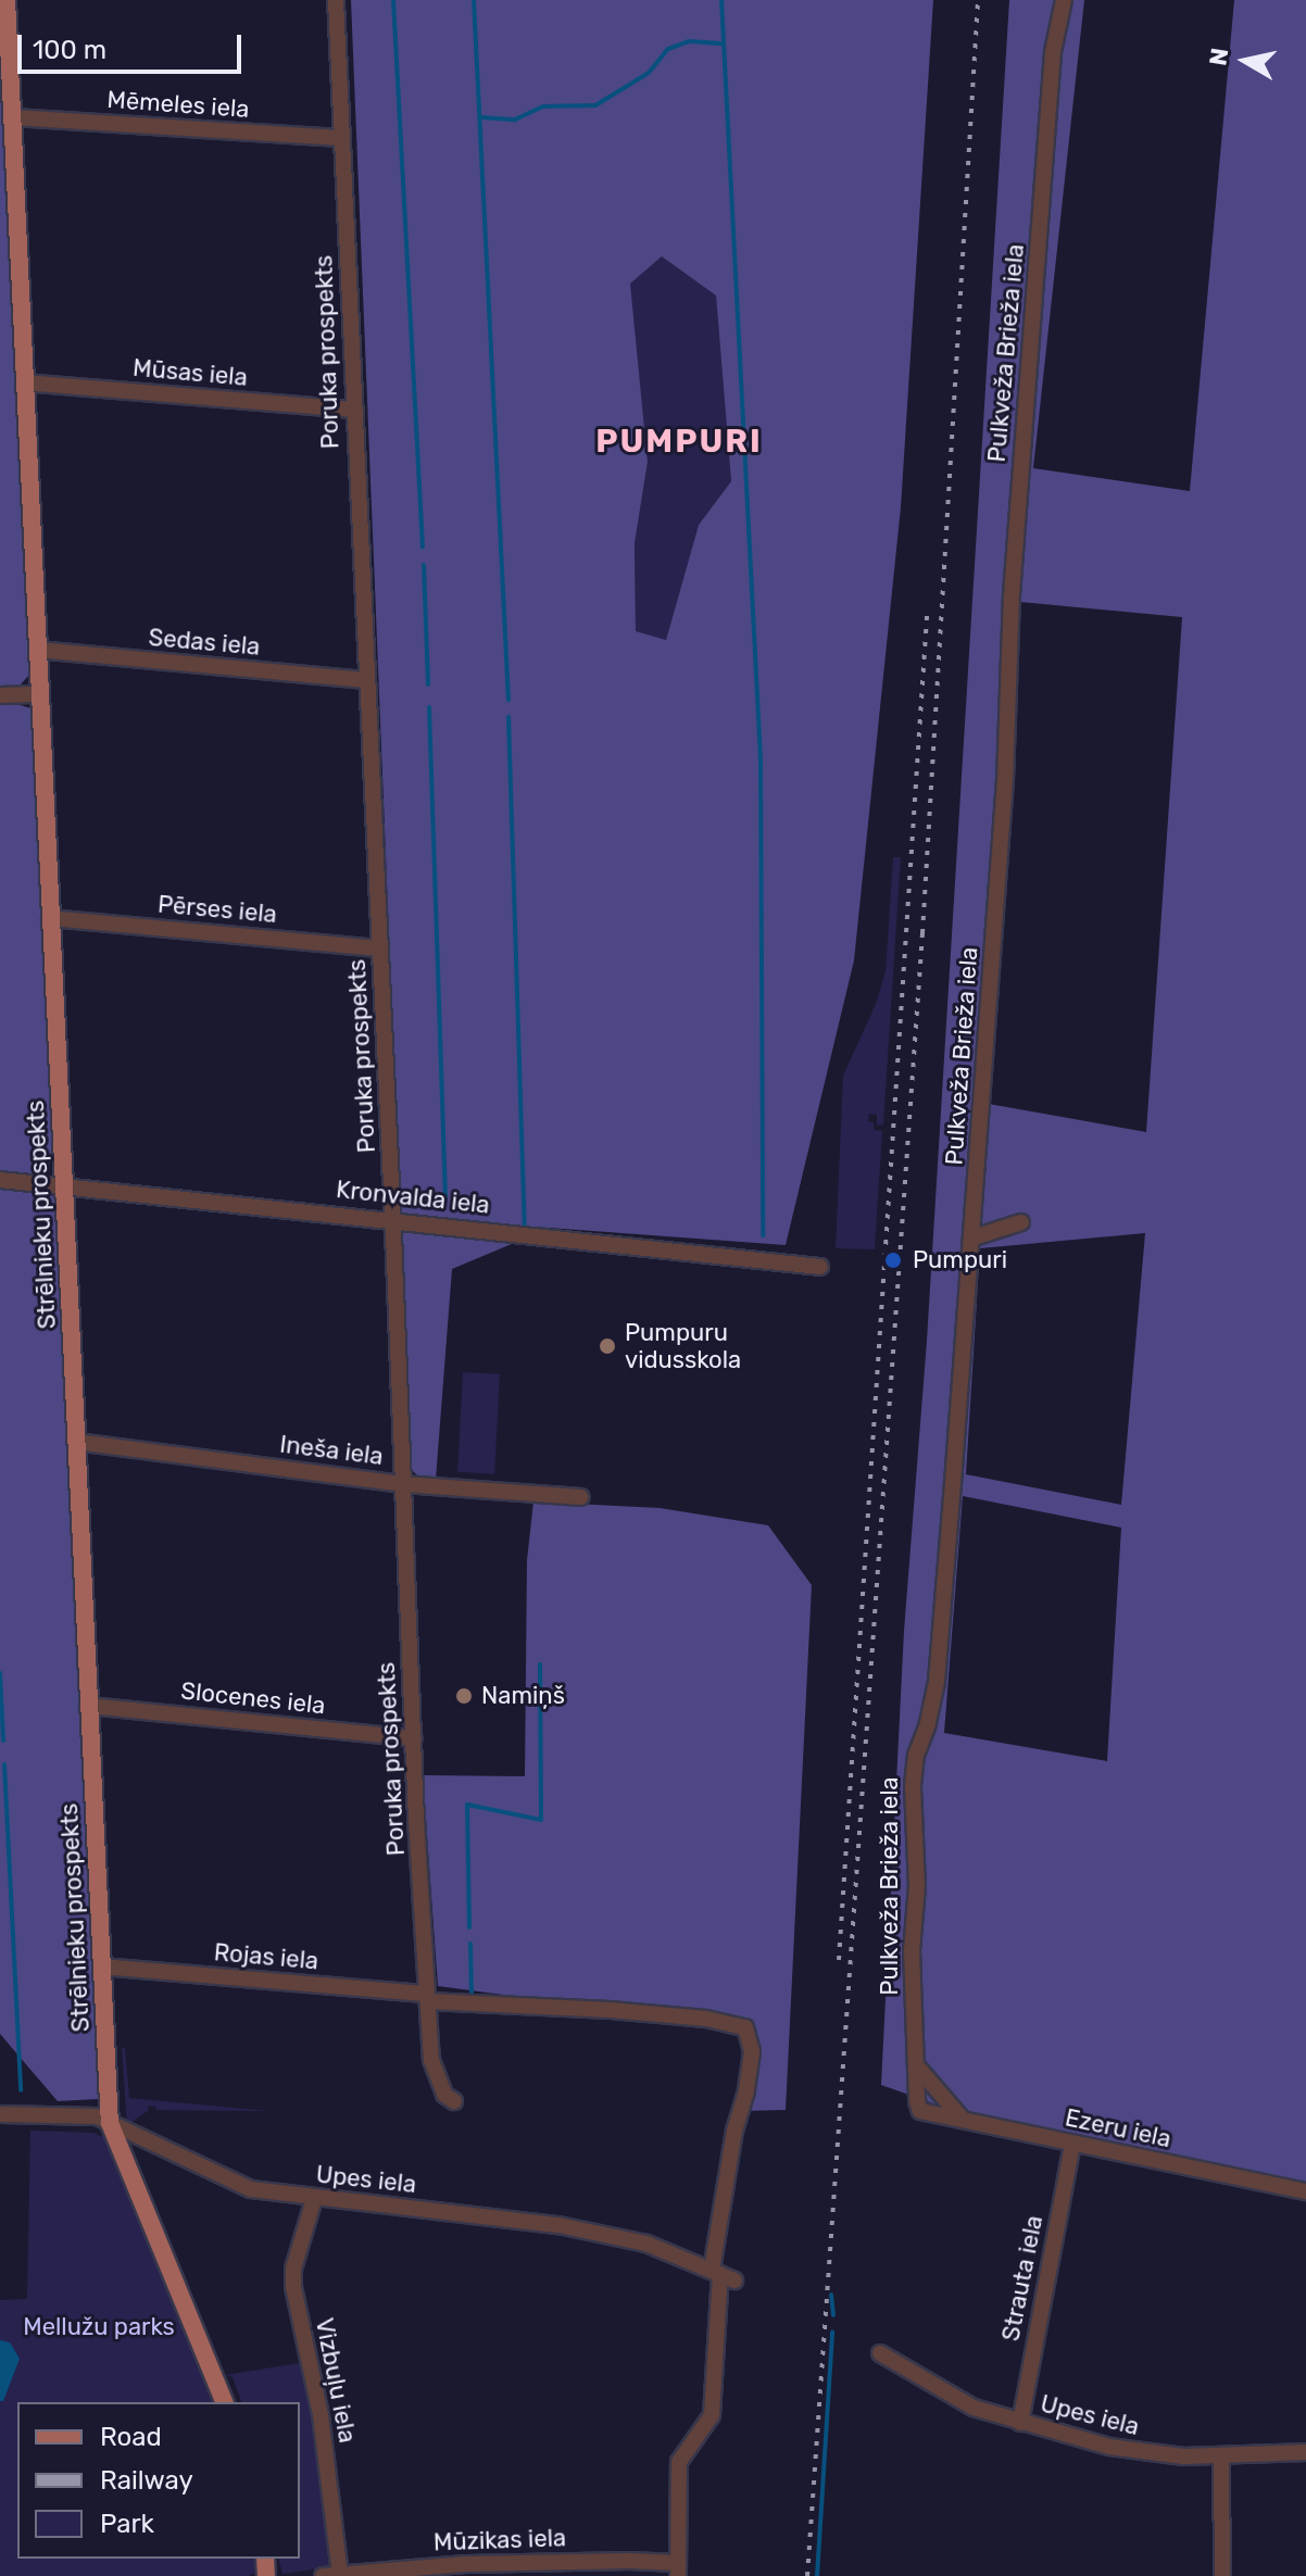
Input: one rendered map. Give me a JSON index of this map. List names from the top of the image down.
{
  "streets": {
    "main road": ["Strēlnieku prospekts"],
    "street": [
      "Mēmeles iela",
      "Poruka prospekts",
      "Pulkveža Brieža iela",
      "Mūsas iela",
      "Sedas iela",
      "Pērses iela",
      "Kronvalda iela",
      "Ineša iela",
      "Slocenes iela",
      "Rojas iela",
      "Ezeru iela",
      "Upes iela",
      "Strauta iela",
      "Vizbuļu iela",
      "Mūzikas iela"
    ]
  },
  "crossings": [
    ["Mēmeles iela", "Poruka prospekts"],
    ["Mēmeles iela", "Strēlnieku prospekts"],
    ["Poruka prospekts", "Mūsas iela"],
    ["Poruka prospekts", "Sedas iela"],
    ["Poruka prospekts", "Pērses iela"],
    ["Poruka prospekts", "Kronvalda iela"],
    ["Poruka prospekts", "Ineša iela"],
    ["Poruka prospekts", "Slocenes iela"],
    ["Poruka prospekts", "Rojas iela"],
    ["Pulkveža Brieža iela", "Ezeru iela"],
    ["Mūsas iela", "Strēlnieku prospekts"],
    ["Sedas iela", "Strēlnieku prospekts"],
    ["Pērses iela", "Strēlnieku prospekts"],
    ["Kronvalda iela", "Strēlnieku prospekts"],
    ["Strēlnieku prospekts", "Ineša iela"],
    ["Strēlnieku prospekts", "Slocenes iela"],
    ["Strēlnieku prospekts", "Rojas iela"],
    ["Strēlnieku prospekts", "Upes iela"],
    ["Rojas iela", "Upes iela"],
    ["Ezeru iela", "Strauta iela"],
    ["Upes iela", "Strauta iela"],
    ["Upes iela", "Vizbuļu iela"],
    ["Vizbuļu iela", "Mūzikas iela"]
  ],
  "districts": ["PUMPURI"],
  "parks": ["Mellužu parks"],
  "places": ["Pumpuri", "Pumpuru vidusskola", "Namiņš"],
  "legend": ["Road", "Railway", "Park"],
  "scale_bar": "100 m",
  "north": "left"
}
